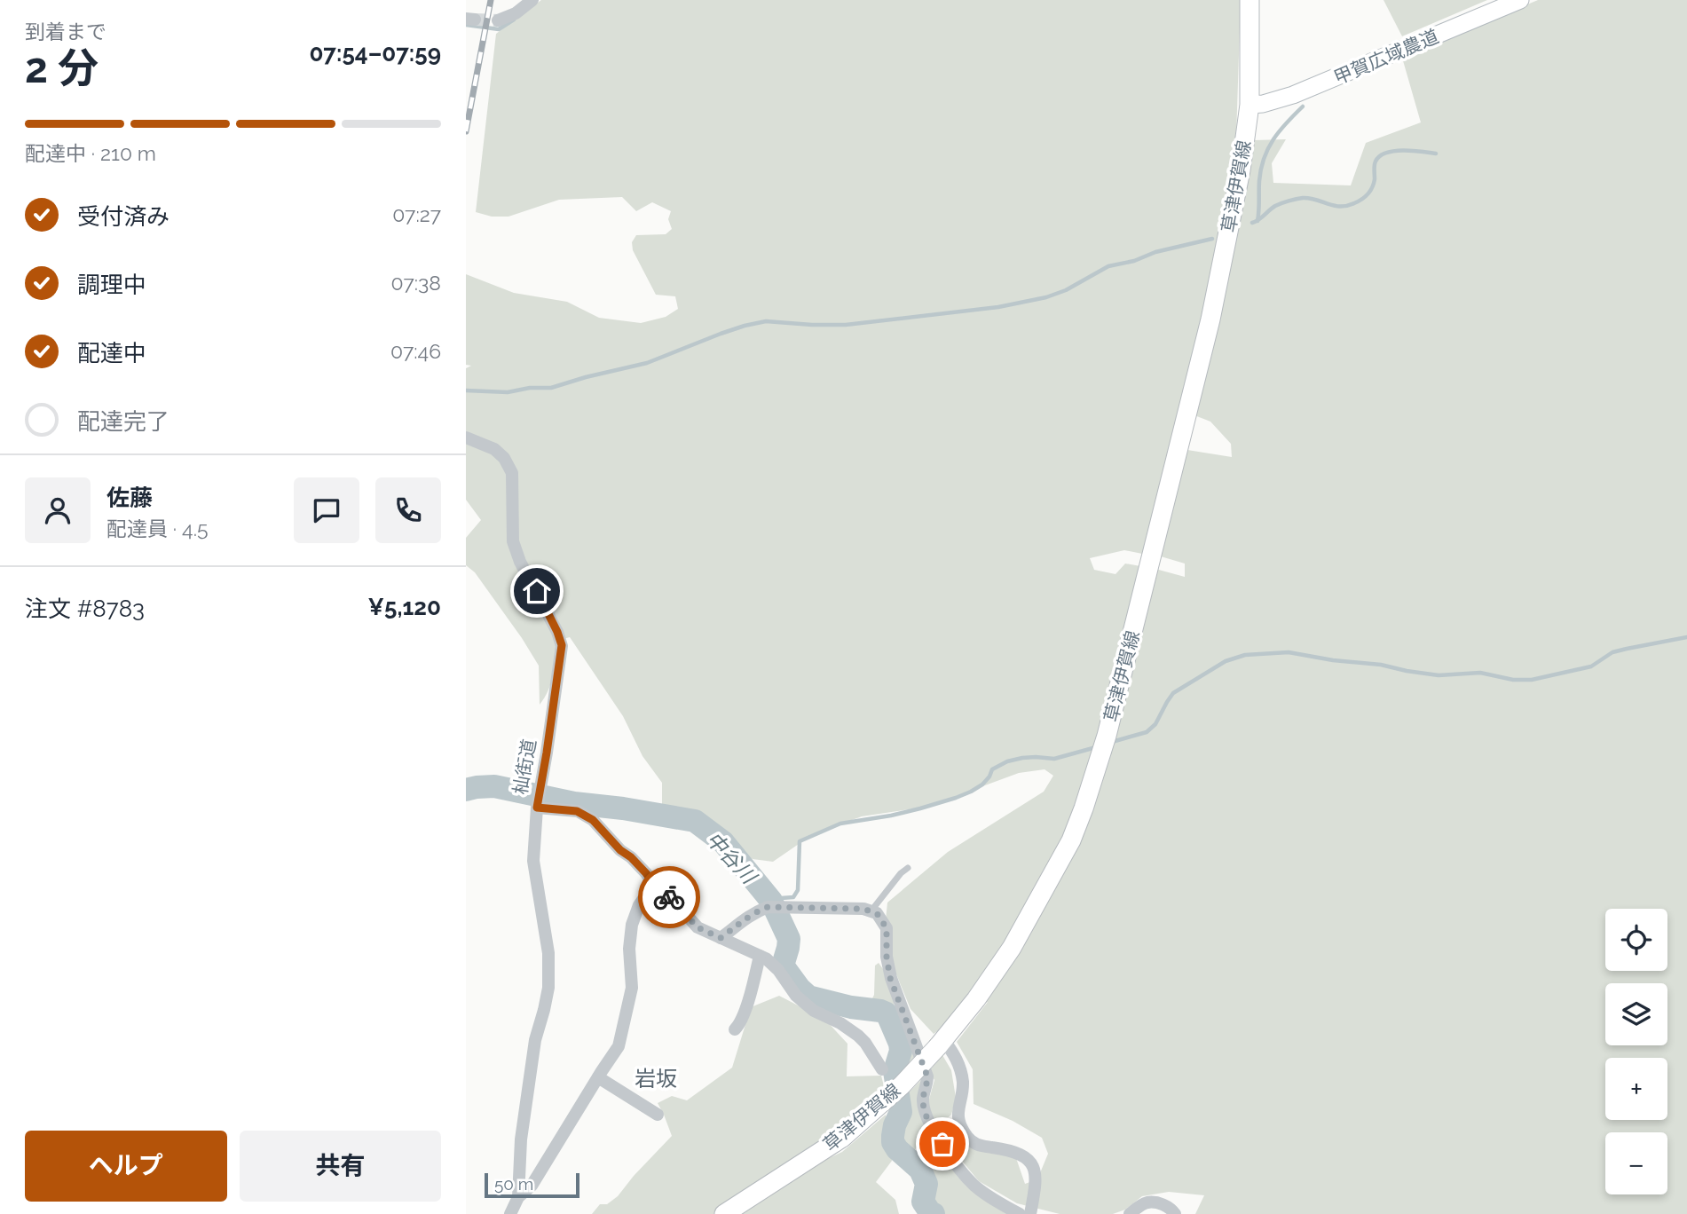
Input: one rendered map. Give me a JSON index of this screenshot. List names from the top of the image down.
{
  "streets": {
    "main road": ["草津伊賀線"],
    "street": ["甲賀広域農道", "杣街道"]
  },
  "crossings": [
    ["甲賀広域農道", "草津伊賀線"]
  ],
  "districts": ["岩坂"],
  "water": ["中谷川"],
  "scale_bar": "50 m",
  "page": {
    "heading": ["2 分", "到着まで", "07:54–07:59"],
    "panel": [
      "佐藤",
      "配達員 · 4.5",
      "注文 #8783",
      "¥5,120"
    ],
    "bar": "配達中 · 210 m",
    "list": [
      ["受付済み", "07:27"],
      ["調理中", "07:38"],
      ["配達中", "07:46"],
      "配達完了"
    ],
    "map_buttons": ["+", "−"],
    "buttons": ["ヘルプ", "共有"],
    "scale": "50 m"
  }
}
